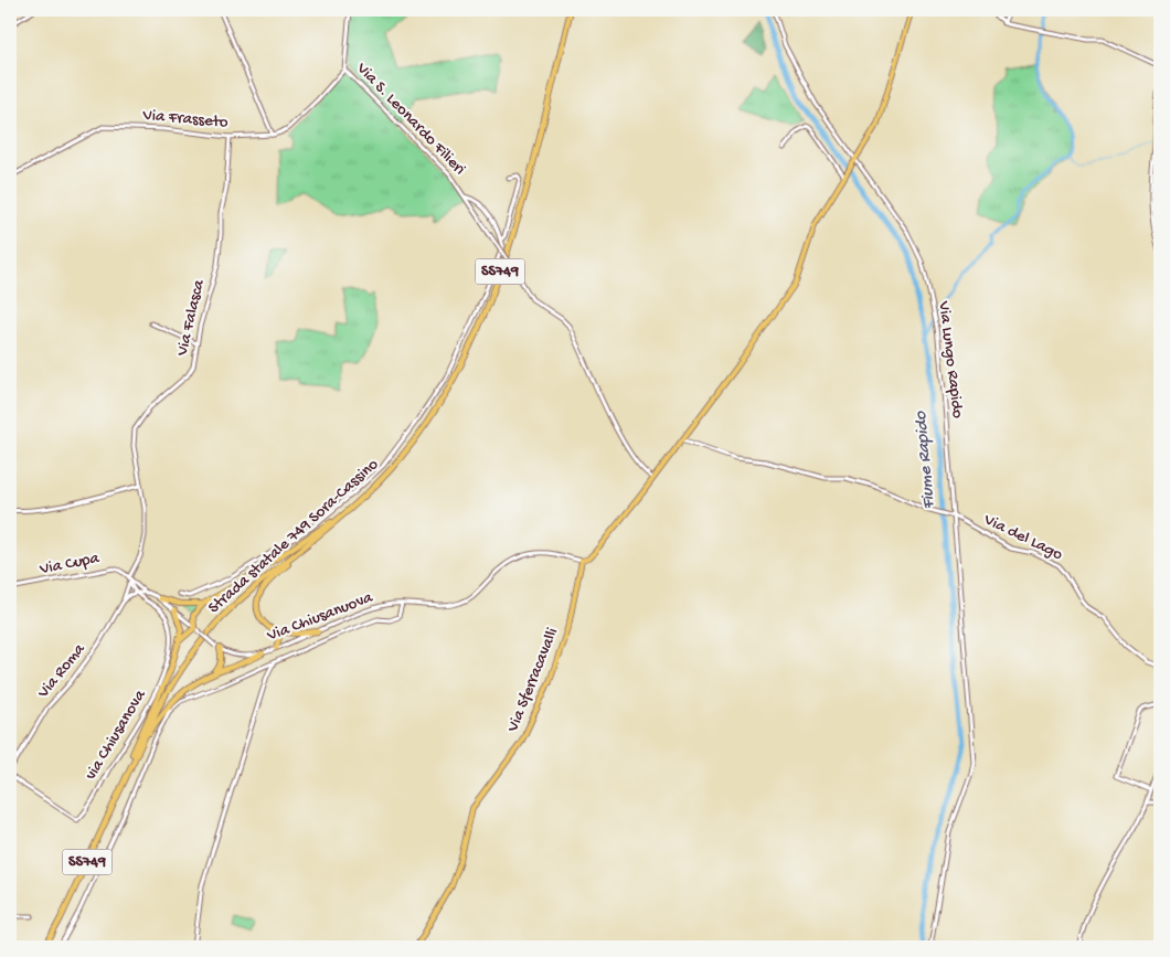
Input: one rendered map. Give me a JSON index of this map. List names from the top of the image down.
{
  "streets": {
    "highway": ["SS749", "Strada statale 749 Sora-Cassino"],
    "main road": ["Via Sferracavalli"],
    "street": [
      "Via Frasseto",
      "Via S. Leonardo Filieri",
      "Via Falasca",
      "Via Lungo Rapido",
      "Via del Lago",
      "Via Cupa",
      "Via Chiusanuova",
      "Via Roma",
      "via Chiusanova"
    ]
  },
  "crossings": [
    ["Via Frasseto", "Via S. Leonardo Filieri"],
    ["Via Frasseto", "Via Falasca"],
    ["Via Falasca", "Via Cupa"],
    ["Via Falasca", "Via Roma"],
    ["Via Lungo Rapido", "Via del Lago"],
    ["Via Chiusanuova", "Via Sferracavalli"],
    ["Via Roma", "via Chiusanova"]
  ],
  "water": ["Fiume Rapido"]
}
